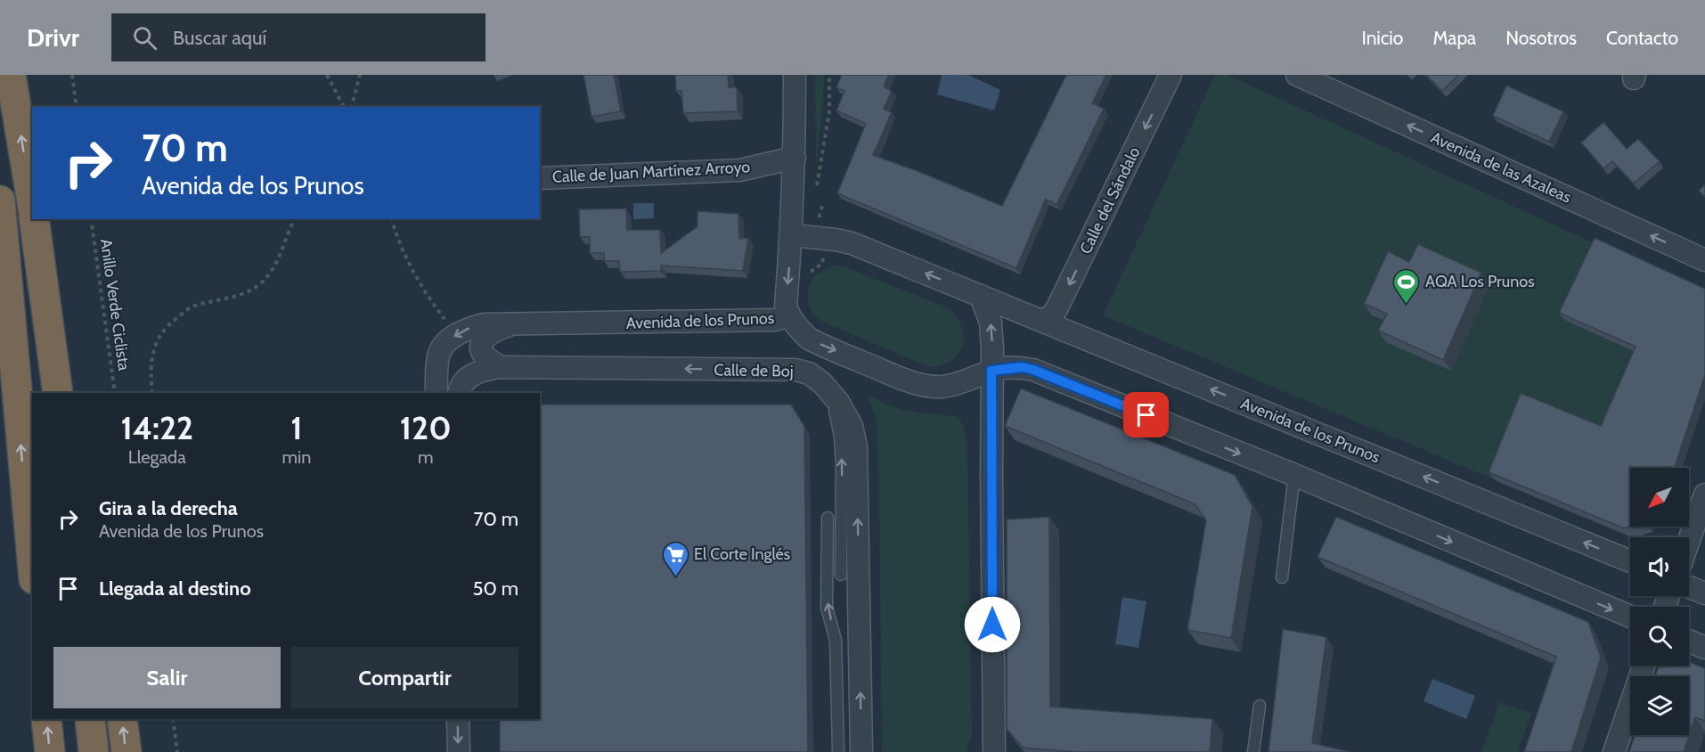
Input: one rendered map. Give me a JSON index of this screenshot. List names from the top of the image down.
{
  "streets": {
    "street": [
      "Avenida de las Azaleas",
      "Calle de Juan Martínez Arroyo",
      "Calle del Sándalo",
      "Avenida de los Prunos",
      "Calle de Boj"
    ],
    "path": ["Anillo Verde Ciclista"]
  },
  "crossings": [
    ["Calle del Sándalo", "Avenida de los Prunos"]
  ],
  "one_way": ["Avenida de las Azaleas", "Calle del Sándalo"],
  "places": {
    "sports": ["AQA Los Prunos"],
    "supermarket": ["El Corte Inglés"]
  },
  "north": "bottom left",
  "page": {
    "header": "Drivr",
    "search": "Buscar aquí",
    "nav": [
      "Inicio",
      "Mapa",
      "Nosotros",
      "Contacto"
    ],
    "turn": ["70 m", "Avenida de los Prunos"],
    "eta": [
      "14:22",
      "Llegada",
      "1",
      "min",
      "120",
      "m"
    ],
    "list": [
      {
        "name": "Gira a la derecha",
        "note": "Avenida de los Prunos",
        "value": "70 m"
      },
      {
        "name": "Llegada al destino",
        "value": "50 m"
      }
    ],
    "buttons": ["Salir", "Compartir"]
  }
}
